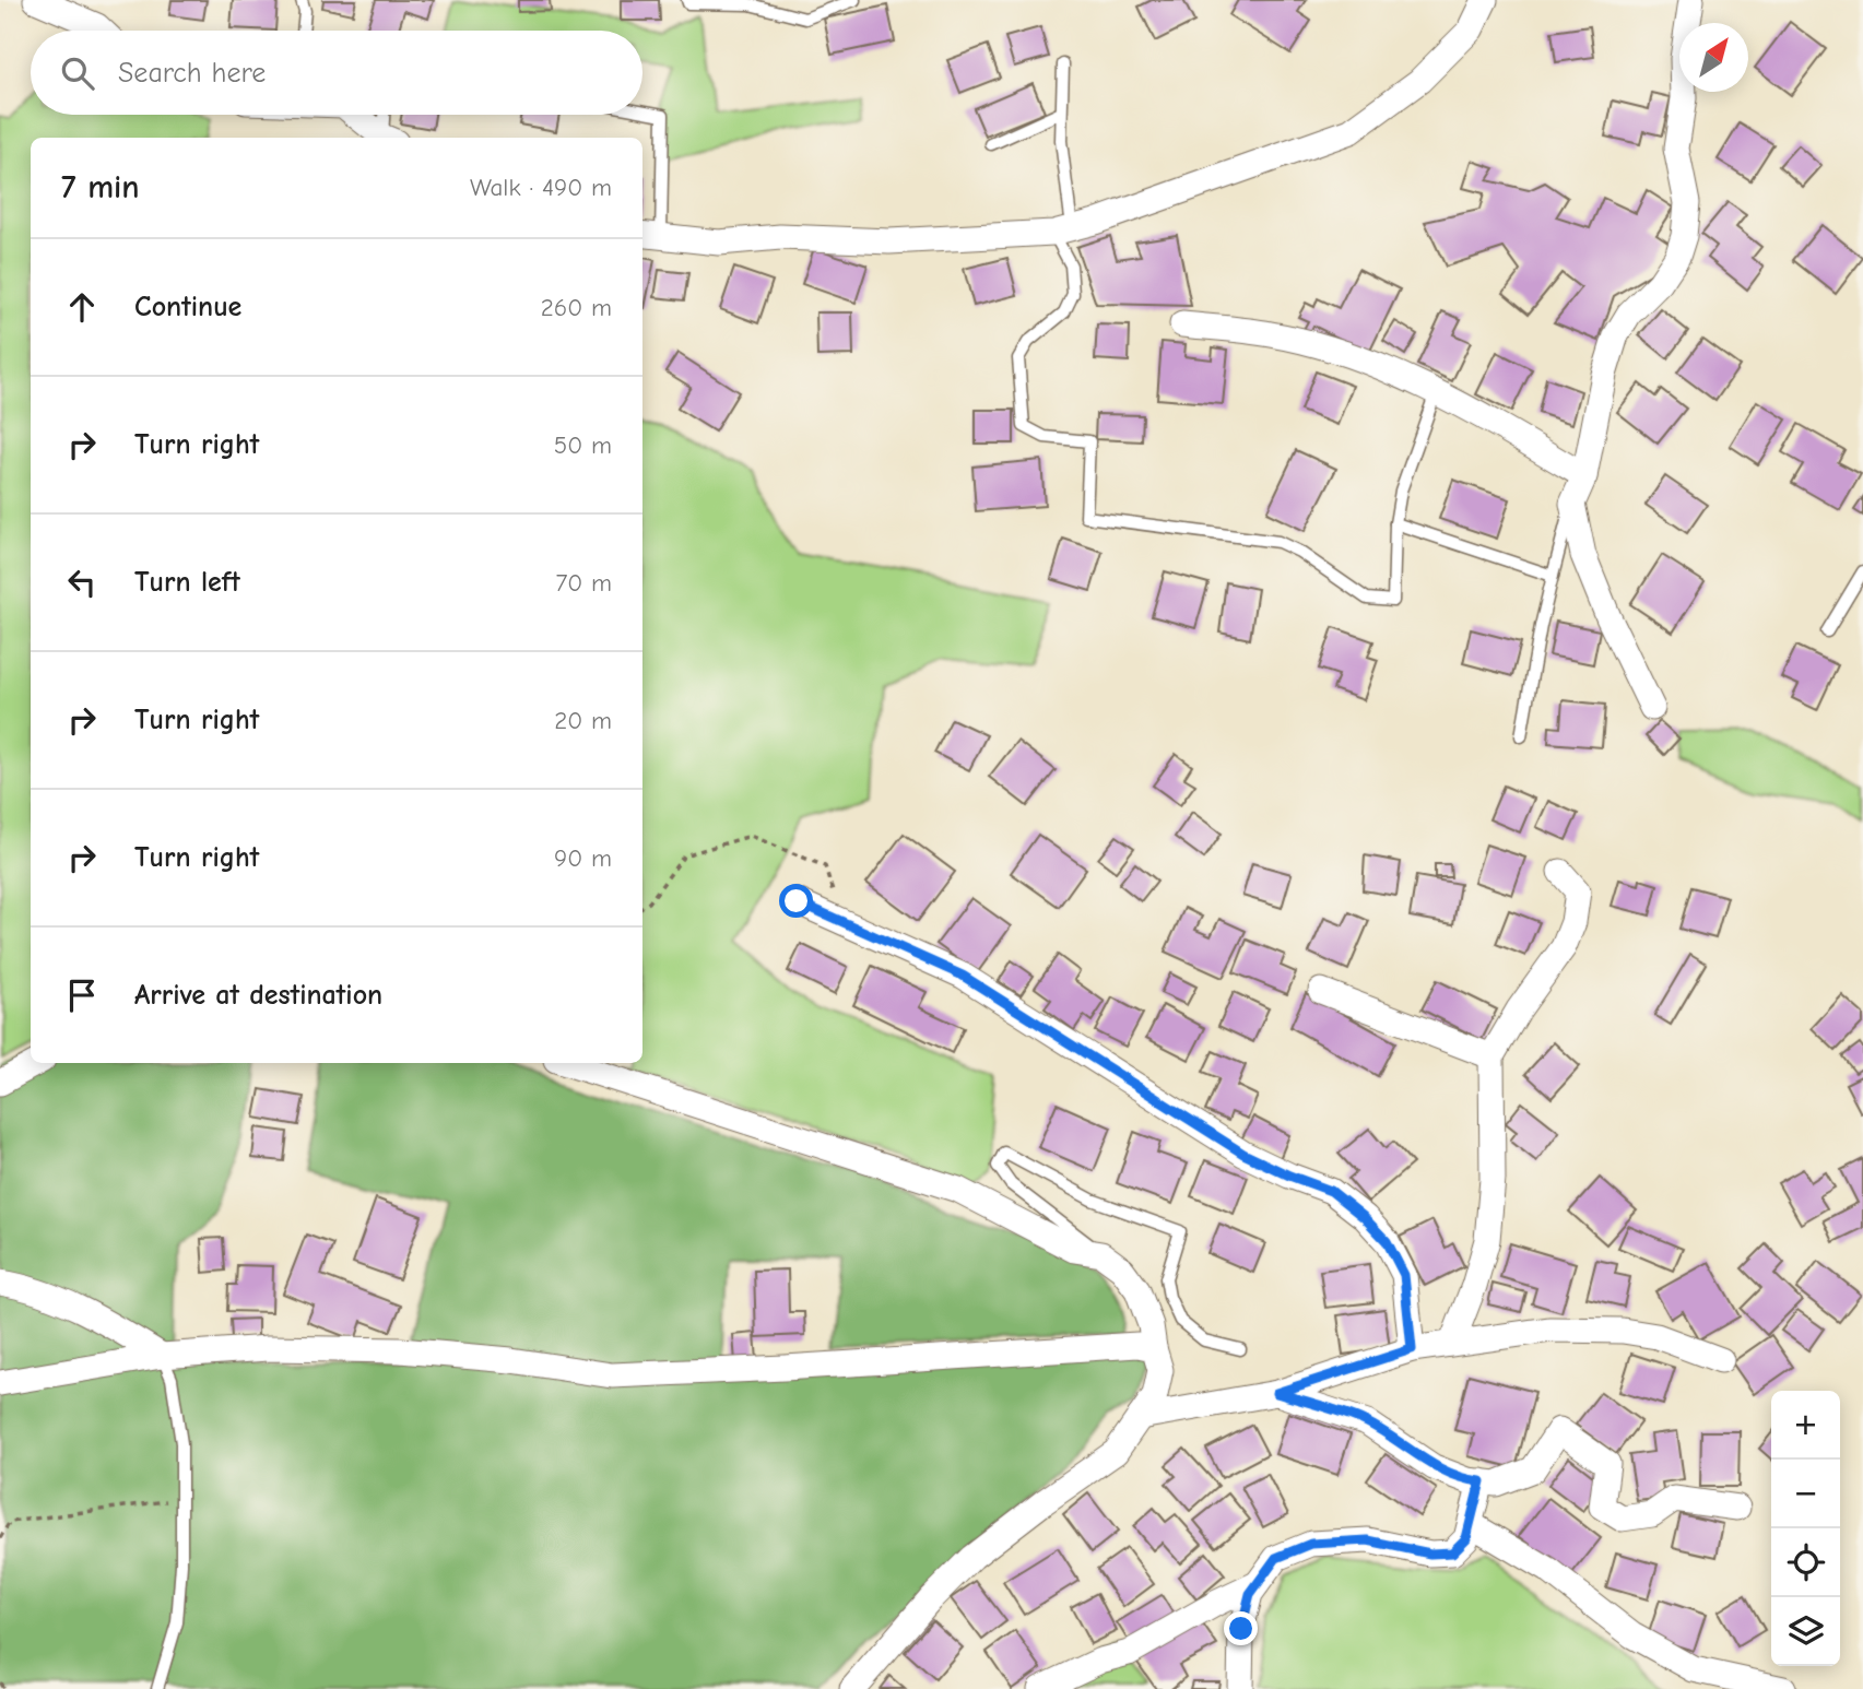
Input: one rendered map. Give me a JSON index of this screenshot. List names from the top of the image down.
{
  "north": "top right",
  "page": {
    "search": "Search here",
    "heading": ["7 min", "Walk · 490 m"],
    "list": [
      ["Continue", "260 m"],
      ["Turn right", "50 m"],
      ["Turn left", "70 m"],
      ["Turn right", "20 m"],
      ["Turn right", "90 m"],
      "Arrive at destination"
    ],
    "map_buttons": ["+", "−"]
  }
}
